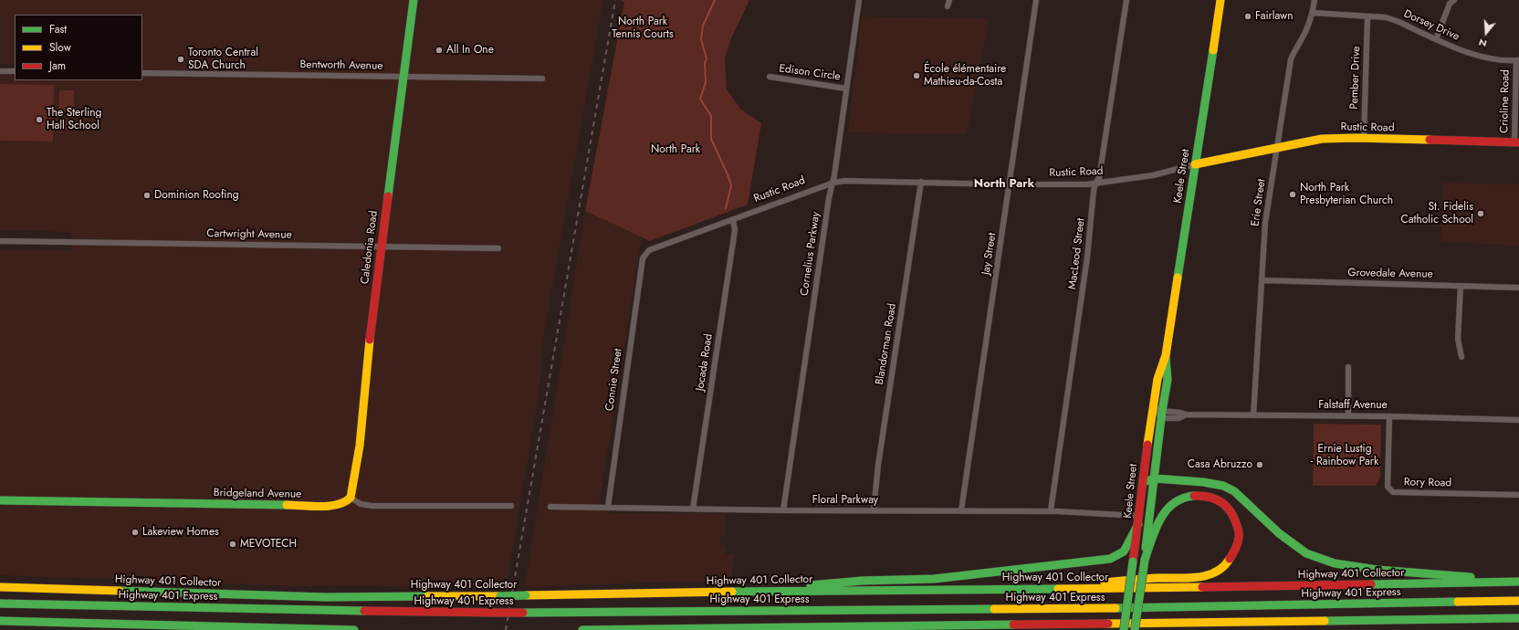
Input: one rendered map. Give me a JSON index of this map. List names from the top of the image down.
{
  "streets": {
    "main road": [
      "Rustic Road",
      "Keele Street",
      "Caledonia Road",
      "Bridgeland Avenue",
      "Highway 401 Collector",
      "Highway 401 Express"
    ],
    "street": [
      "Dorsey Drive",
      "Bentworth Avenue",
      "Edison Circle",
      "Pember Drive",
      "Crioline Road",
      "Erie Street",
      "Cartwright Avenue",
      "Cornelius Parkway",
      "Jay Street",
      "MacLeod Street",
      "Grovedale Avenue",
      "Blandorman Road",
      "Jocada Road",
      "Connie Street",
      "Falstaff Avenue",
      "Rory Road",
      "Floral Parkway"
    ]
  },
  "crossings": [
    ["Dorsey Drive", "Pember Drive"],
    ["Dorsey Drive", "Crioline Road"],
    ["Dorsey Drive", "Erie Street"],
    ["Bentworth Avenue", "Caledonia Road"],
    ["Edison Circle", "Cornelius Parkway"],
    ["Pember Drive", "Rustic Road"],
    ["Crioline Road", "Rustic Road"],
    ["Rustic Road", "Keele Street"],
    ["Rustic Road", "Erie Street"],
    ["Rustic Road", "Cornelius Parkway"],
    ["Rustic Road", "Jay Street"],
    ["Rustic Road", "MacLeod Street"],
    ["Rustic Road", "Blandorman Road"],
    ["Rustic Road", "Jocada Road"],
    ["Rustic Road", "Connie Street"],
    ["Keele Street", "Falstaff Avenue"],
    ["Keele Street", "Floral Parkway"],
    ["Erie Street", "Grovedale Avenue"],
    ["Erie Street", "Falstaff Avenue"],
    ["Cartwright Avenue", "Caledonia Road"],
    ["Caledonia Road", "Bridgeland Avenue"],
    ["Cornelius Parkway", "Floral Parkway"],
    ["Jay Street", "Floral Parkway"],
    ["MacLeod Street", "Floral Parkway"],
    ["Blandorman Road", "Floral Parkway"],
    ["Jocada Road", "Floral Parkway"],
    ["Connie Street", "Floral Parkway"],
    ["Falstaff Avenue", "Rory Road"]
  ],
  "districts": ["North Park"],
  "parks": ["North Park Tennis Courts", "North Park", "Ernie Lustig - Rainbow Park"],
  "places": [
    "Fairlawn",
    "All In One",
    "Toronto Central SDA Church",
    "École élémentaire Mathieu-da-Costa",
    "The Sterling Hall School",
    "North Park Presbyterian Church",
    "Dominion Roofing",
    "St. Fidelis Catholic School",
    "Casa Abruzzo",
    "Lakeview Homes",
    "MEVOTECH"
  ],
  "legend": ["Fast", "Slow", "Jam"],
  "north": "bottom"
}
